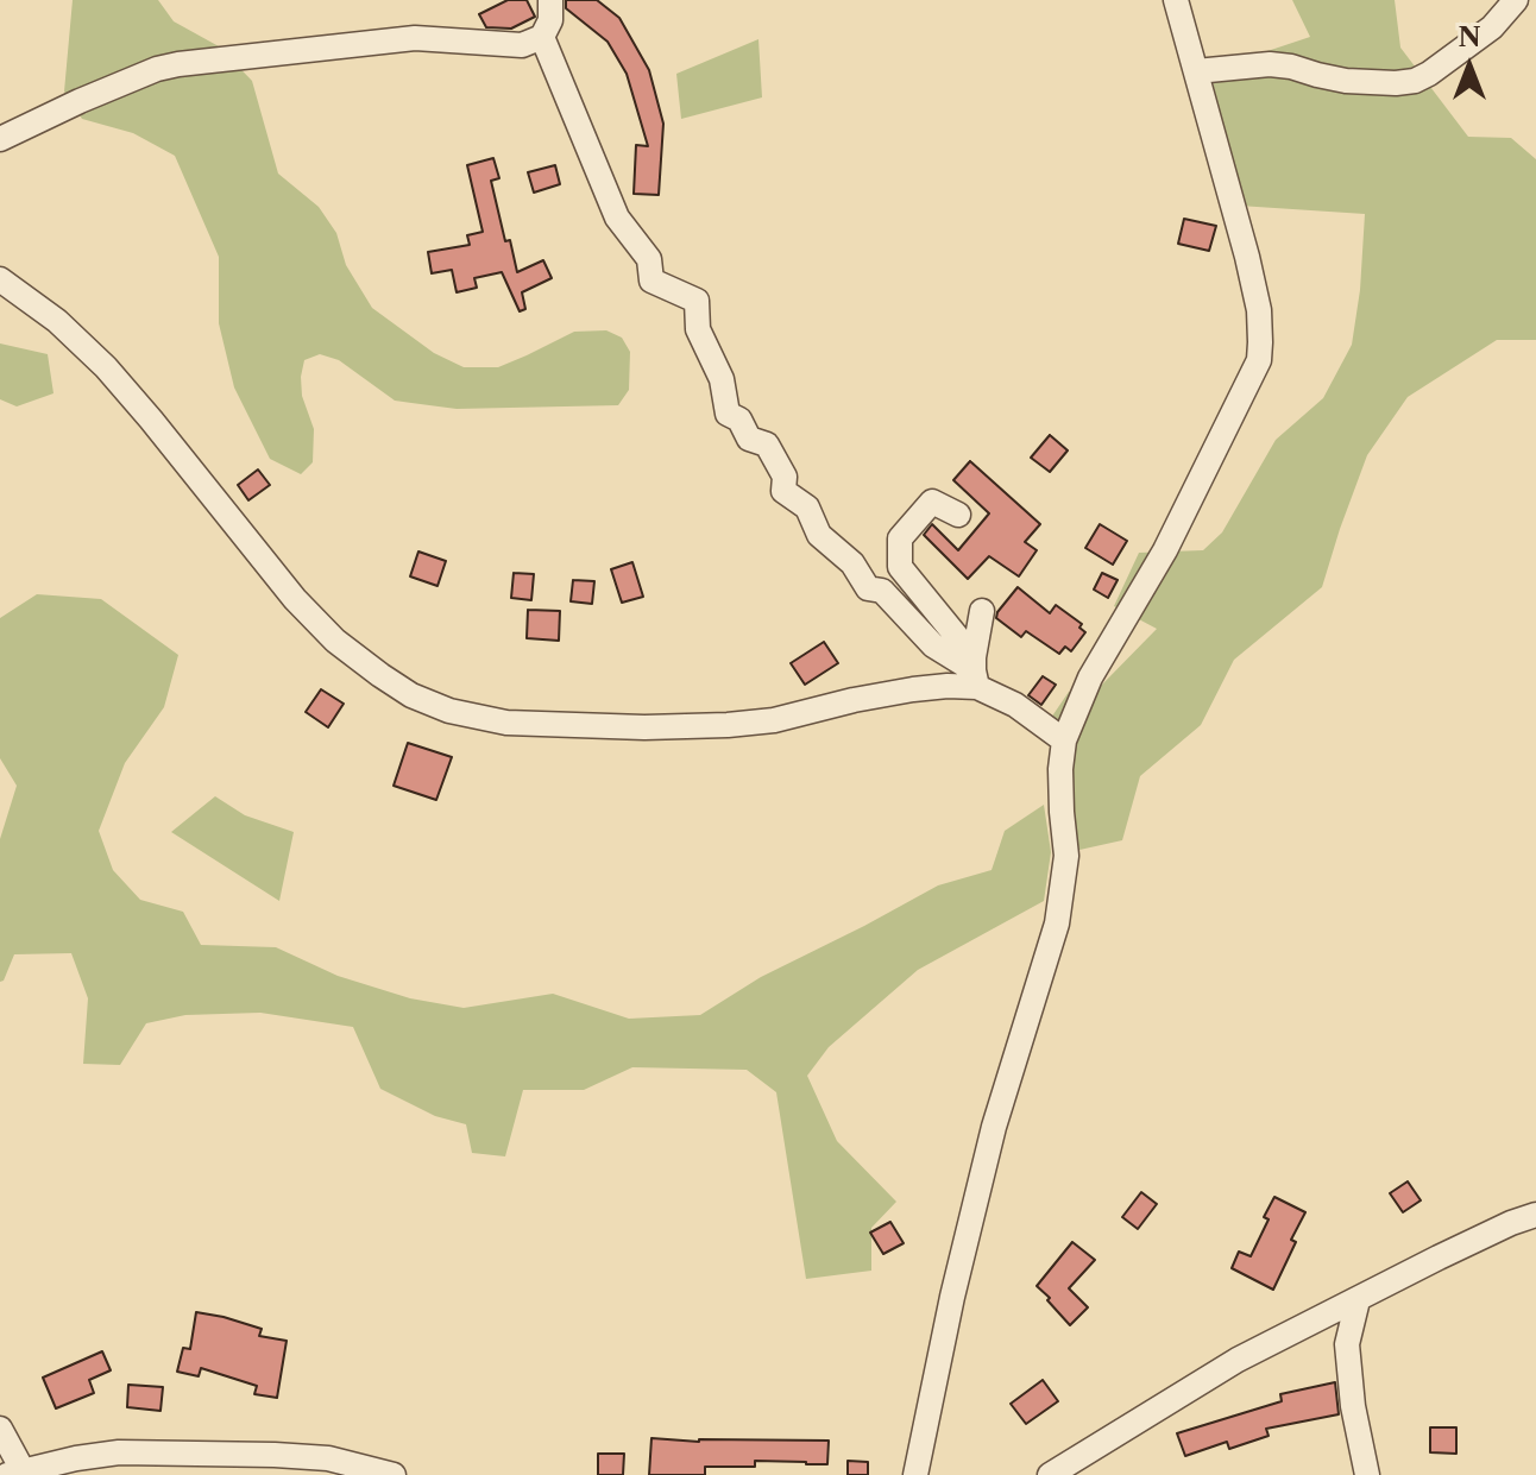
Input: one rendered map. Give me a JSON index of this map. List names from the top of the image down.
{
  "north": "top"
}
